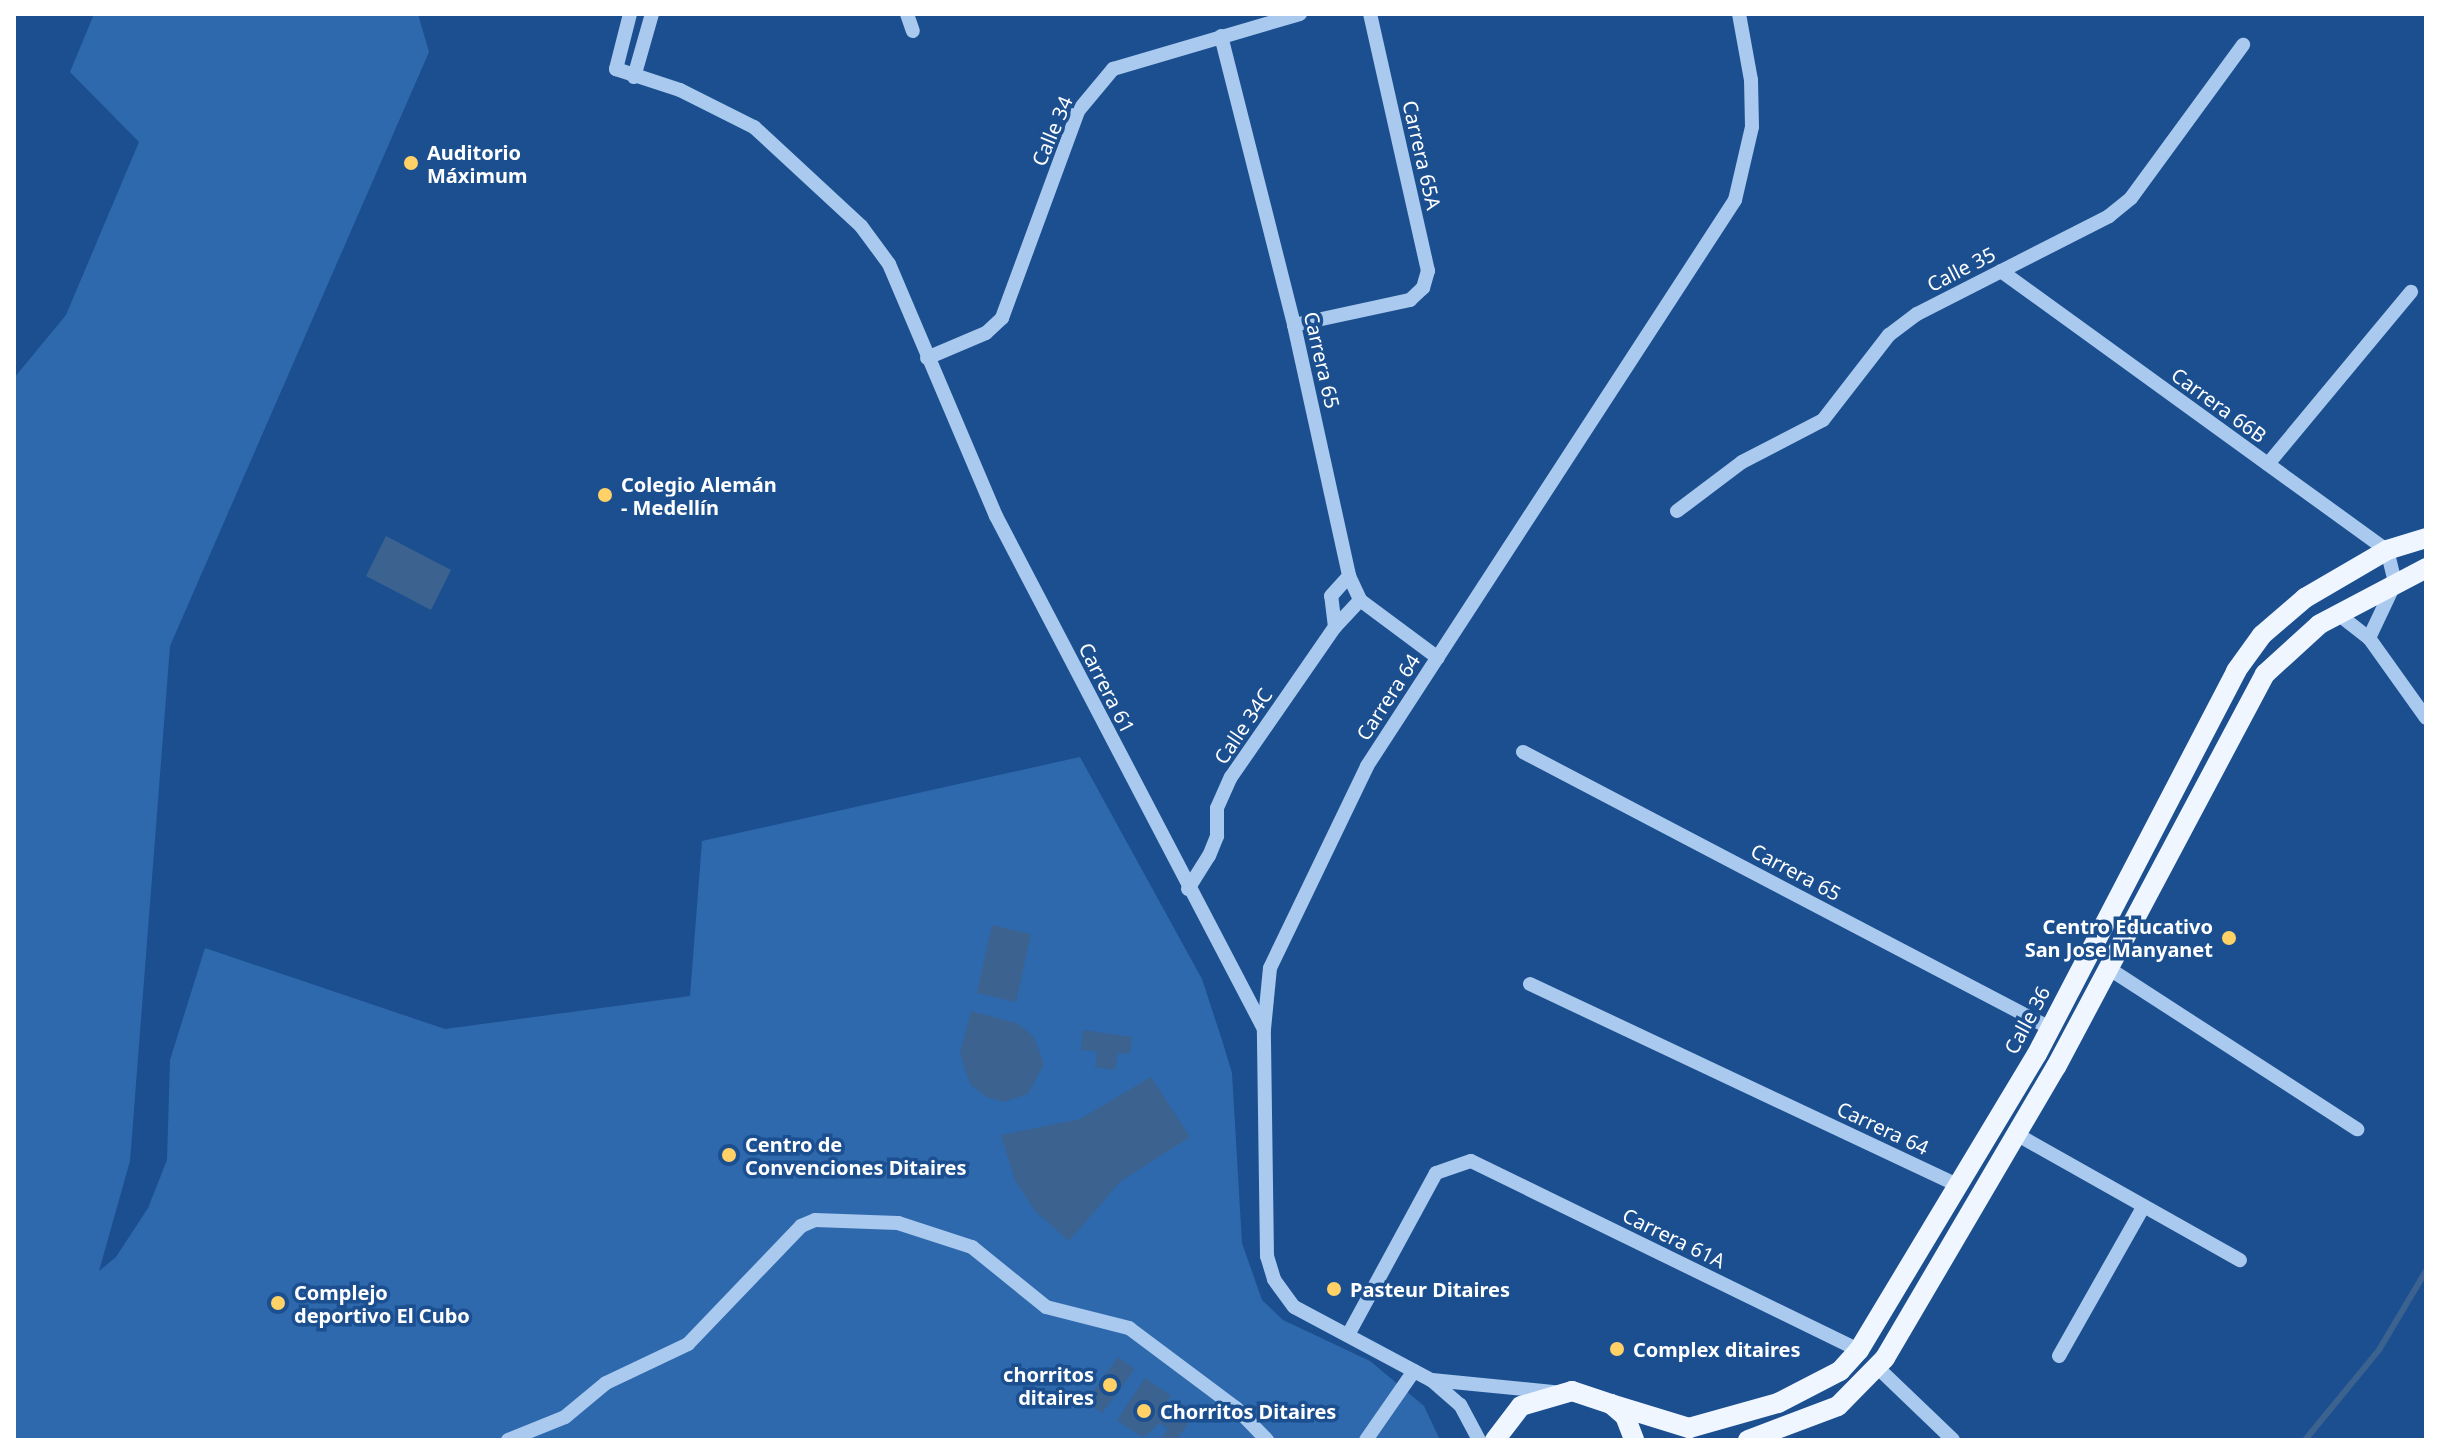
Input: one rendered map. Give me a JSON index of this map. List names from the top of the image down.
{
  "streets": {
    "main road": ["Calle 36"],
    "street": [
      "Calle 34",
      "Carrera 65A",
      "Calle 35",
      "Carrera 65",
      "Carrera 66B",
      "Carrera 61",
      "Carrera 64",
      "Calle 34C",
      "Carrera 61A"
    ]
  },
  "crossings": [
    ["Calle 34", "Carrera 65"],
    ["Calle 34", "Carrera 61"],
    ["Carrera 65A", "Carrera 65"],
    ["Calle 35", "Carrera 66B"],
    ["Carrera 65", "Carrera 64"],
    ["Carrera 65", "Calle 34C"],
    ["Carrera 65", "Calle 36"],
    ["Carrera 66B", "Calle 36"],
    ["Carrera 61", "Carrera 64"],
    ["Carrera 61", "Calle 34C"],
    ["Carrera 64", "Calle 36"],
    ["Carrera 64", "Carrera 61A"],
    ["Calle 36", "Carrera 61A"]
  ],
  "places": [
    "Auditorio Máximum",
    "Colegio Alemán - Medellín",
    "Centro Educativo San Jose Manyanet",
    "Centro de Convenciones Ditaires",
    "Pasteur Ditaires",
    "Complejo deportivo El Cubo",
    "Complex ditaires",
    "chorritos ditaires",
    "Chorritos Ditaires"
  ]
}
